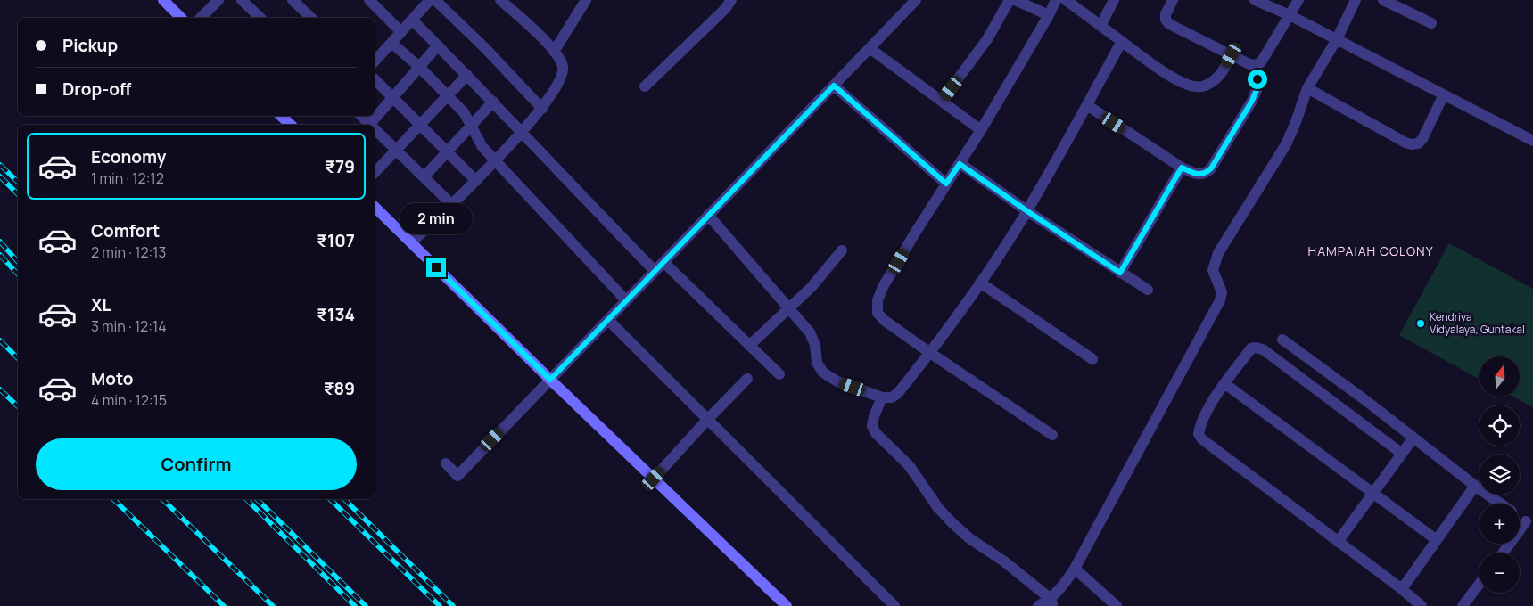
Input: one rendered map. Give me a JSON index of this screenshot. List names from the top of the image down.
{
  "districts": ["HAMPAIAH COLONY"],
  "places": ["Kendriya Vidyalaya, Guntakal"],
  "north": "top",
  "page": {
    "banner": ["Pickup", "Drop-off"],
    "list": [
      {
        "name": "Economy",
        "note": "1 min · 12:12",
        "value": "₹79"
      },
      {
        "name": "Comfort",
        "note": "2 min · 12:13",
        "value": "₹107"
      },
      {
        "name": "XL",
        "note": "3 min · 12:14",
        "value": "₹134"
      },
      {
        "name": "Moto",
        "note": "4 min · 12:15",
        "value": "₹89"
      }
    ],
    "bubble": "2 min",
    "map_buttons": ["+", "−"],
    "buttons": "Confirm"
  }
}
